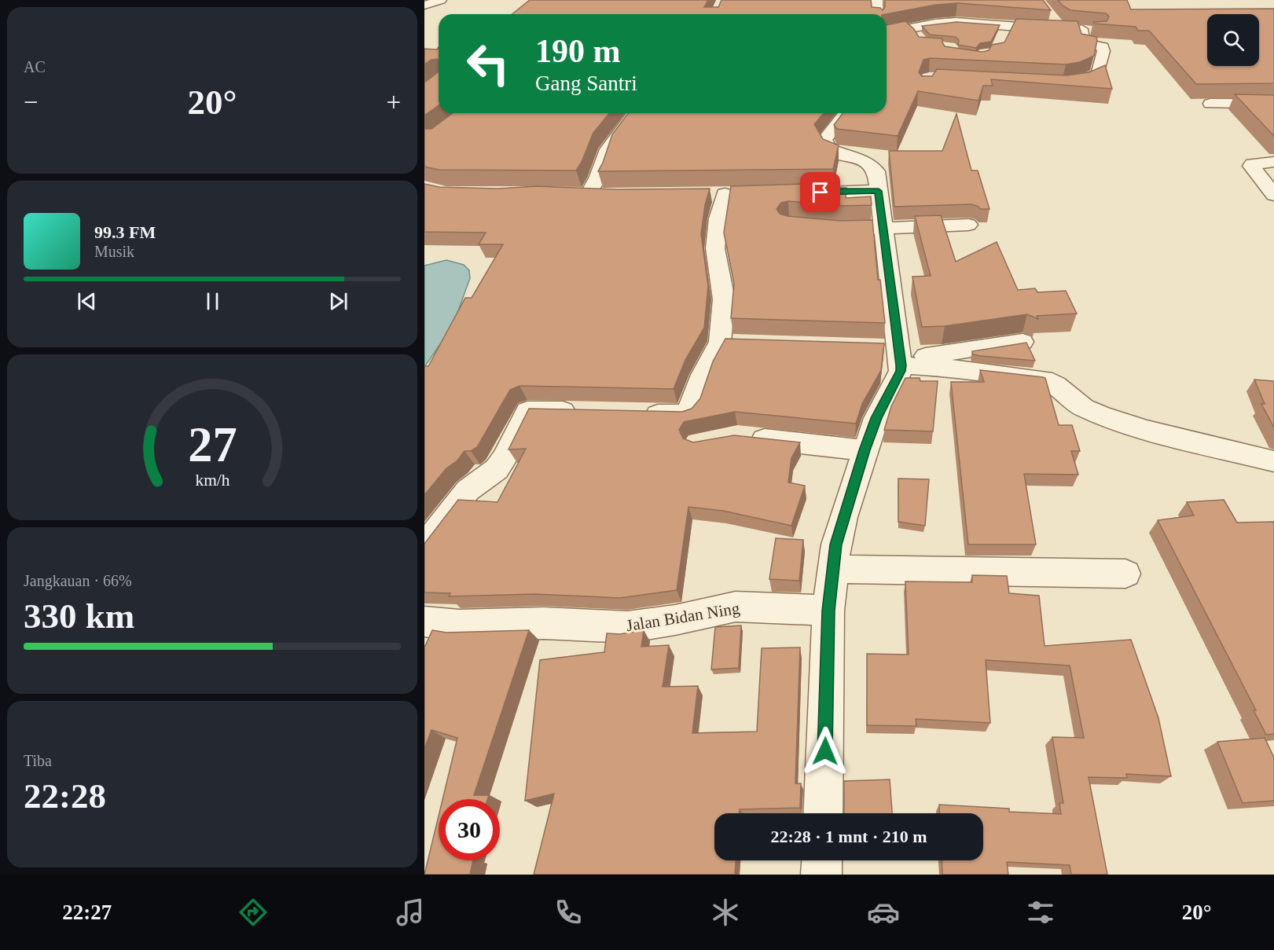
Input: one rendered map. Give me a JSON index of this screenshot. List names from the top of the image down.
{
  "streets": {
    "street": ["Jalan Bidan Ning"]
  },
  "page": {
    "tile": [
      "AC",
      ["Jangkauan · 66%", "330 km"],
      ["Tiba", "22:28"]
    ],
    "turn": ["190 m", "Gang Santri"],
    "heat": ["−", "20°", "+"],
    "song": ["99.3 FM", "Musik"],
    "limit": "30",
    "trip": "22:28 · 1 mnt · 210 m",
    "tabs": ["22:27", "20°"],
    "gauge": ["27", "km/h"]
  }
}
